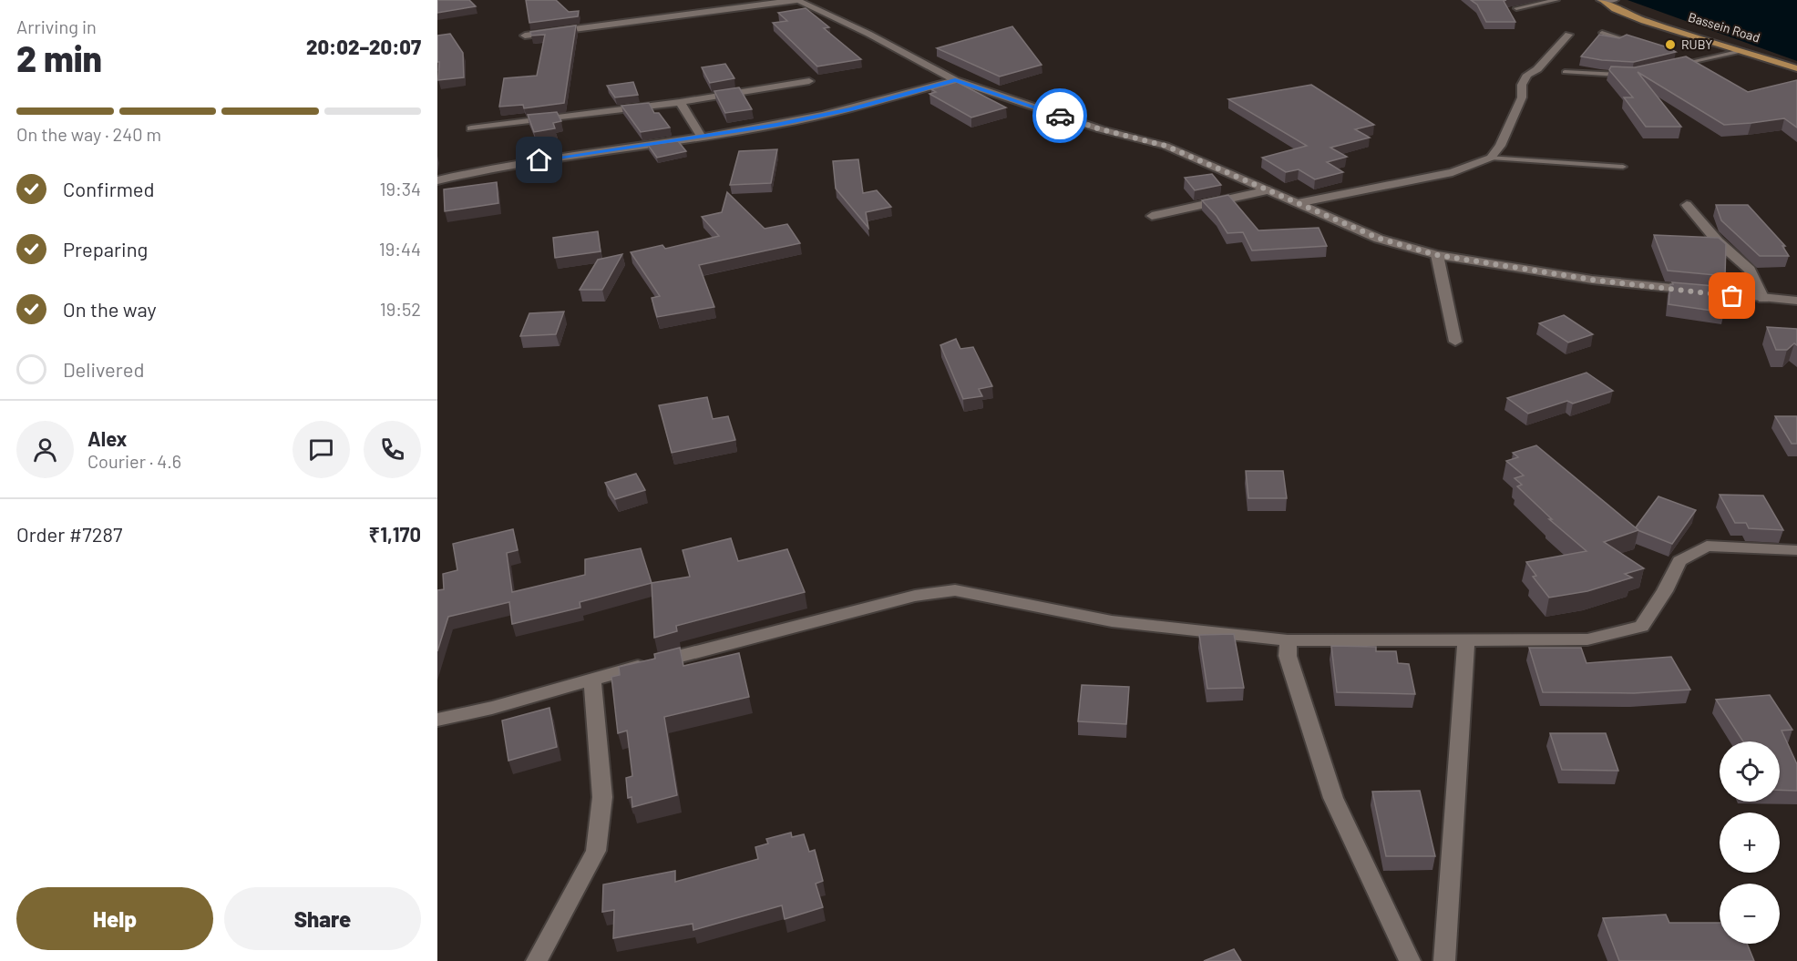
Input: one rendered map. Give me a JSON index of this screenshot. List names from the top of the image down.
{
  "streets": {
    "main road": ["Bassein Road"]
  },
  "places": ["RUBY"],
  "page": {
    "heading": ["2 min", "Arriving in", "20:02–20:07"],
    "panel": [
      "Alex",
      "Courier · 4.6",
      "Order #7287",
      "₹1,170"
    ],
    "bar": "On the way · 240 m",
    "list": [
      ["Confirmed", "19:34"],
      ["Preparing", "19:44"],
      ["On the way", "19:52"],
      "Delivered"
    ],
    "map_buttons": ["+", "−"],
    "buttons": ["Help", "Share"]
  }
}
